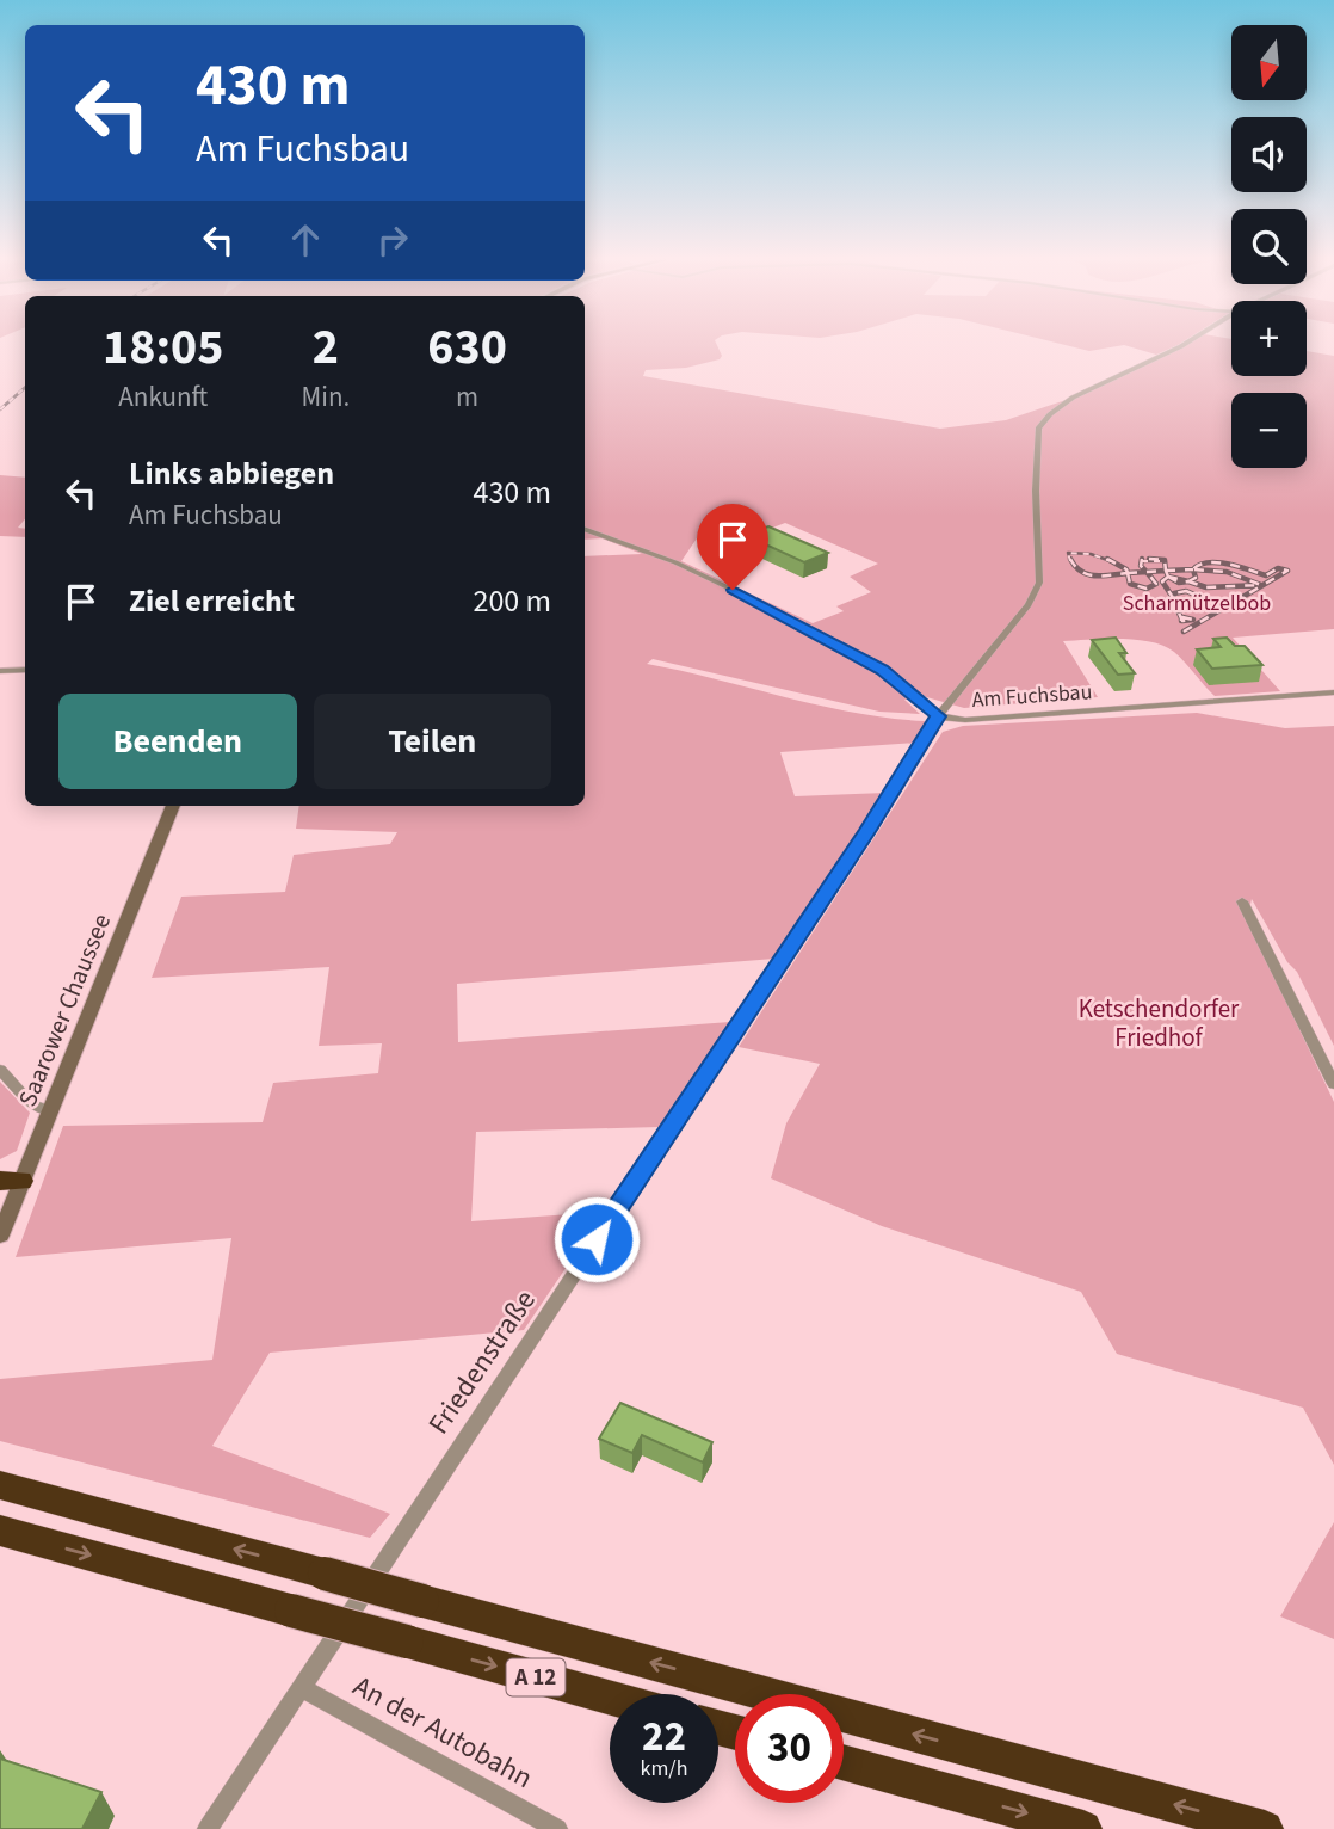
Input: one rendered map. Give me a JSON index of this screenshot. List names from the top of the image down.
{
  "streets": {
    "highway": ["A 12"],
    "main road": ["Saarower Chaussee"],
    "street": ["Am Fuchsbau", "Friedenstraße", "An der Autobahn"]
  },
  "crossings": [
    ["Am Fuchsbau", "Friedenstraße"],
    ["Friedenstraße", "An der Autobahn"]
  ],
  "parks": ["Scharmützelbob", "Ketschendorfer Friedhof"],
  "north": "bottom",
  "page": {
    "map_buttons": ["+", "−"],
    "turn": ["430 m", "Am Fuchsbau"],
    "eta": [
      "18:05",
      "Ankunft",
      "2",
      "Min.",
      "630",
      "m"
    ],
    "list": [
      {
        "name": "Links abbiegen",
        "note": "Am Fuchsbau",
        "value": "430 m"
      },
      {
        "name": "Ziel erreicht",
        "value": "200 m"
      }
    ],
    "buttons": ["Beenden", "Teilen"],
    "speed": "22 km/h",
    "limit": "30"
  }
}
